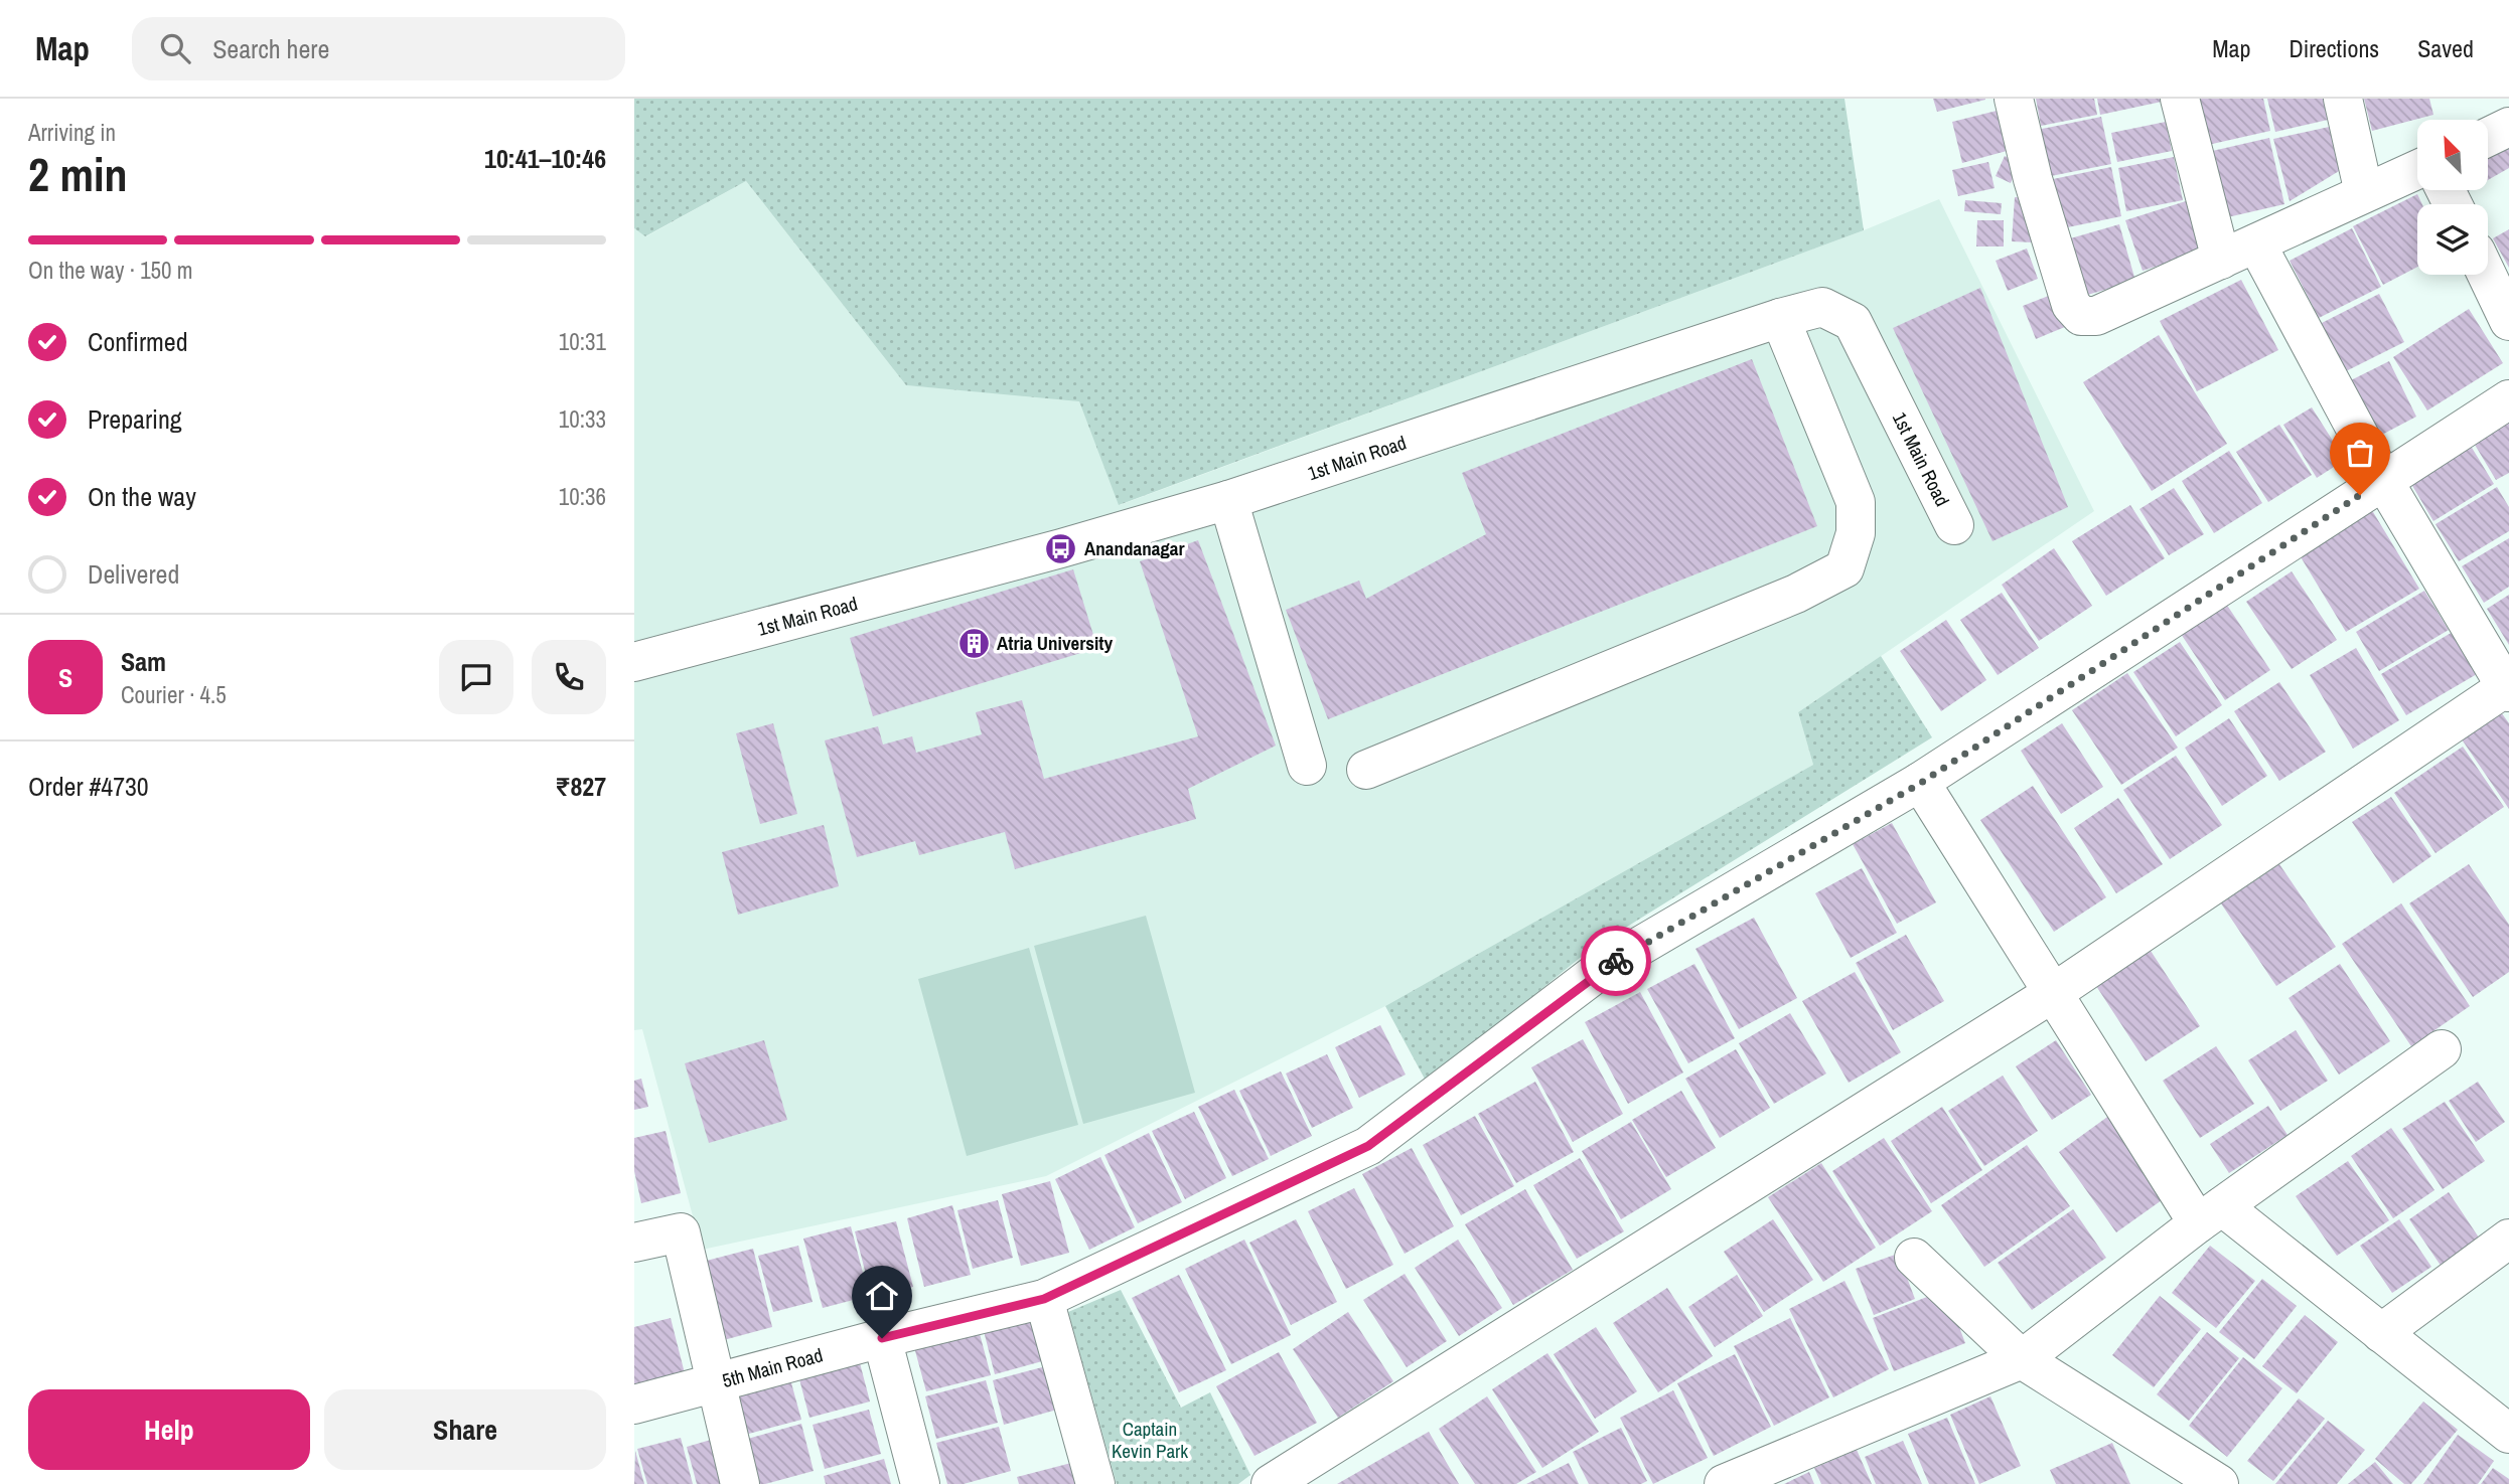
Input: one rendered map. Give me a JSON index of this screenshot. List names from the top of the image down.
{
  "streets": {
    "street": ["1st Main Road", "5th Main Road"]
  },
  "parks": ["Captain Kevin Park"],
  "places": {
    "bus stop": ["Anandanagar"],
    "building": ["Atria University"]
  },
  "north": "top left",
  "page": {
    "header": "Map",
    "search": "Search here",
    "nav": ["Map", "Directions", "Saved"],
    "heading": ["2 min", "Arriving in", "10:41–10:46"],
    "panel": [
      "Sam",
      "Courier · 4.5",
      "Order #4730",
      "₹827"
    ],
    "bar": "On the way · 150 m",
    "list": [
      ["Confirmed", "10:31"],
      ["Preparing", "10:33"],
      ["On the way", "10:36"],
      "Delivered"
    ],
    "round": "S",
    "buttons": ["Help", "Share"]
  }
}
